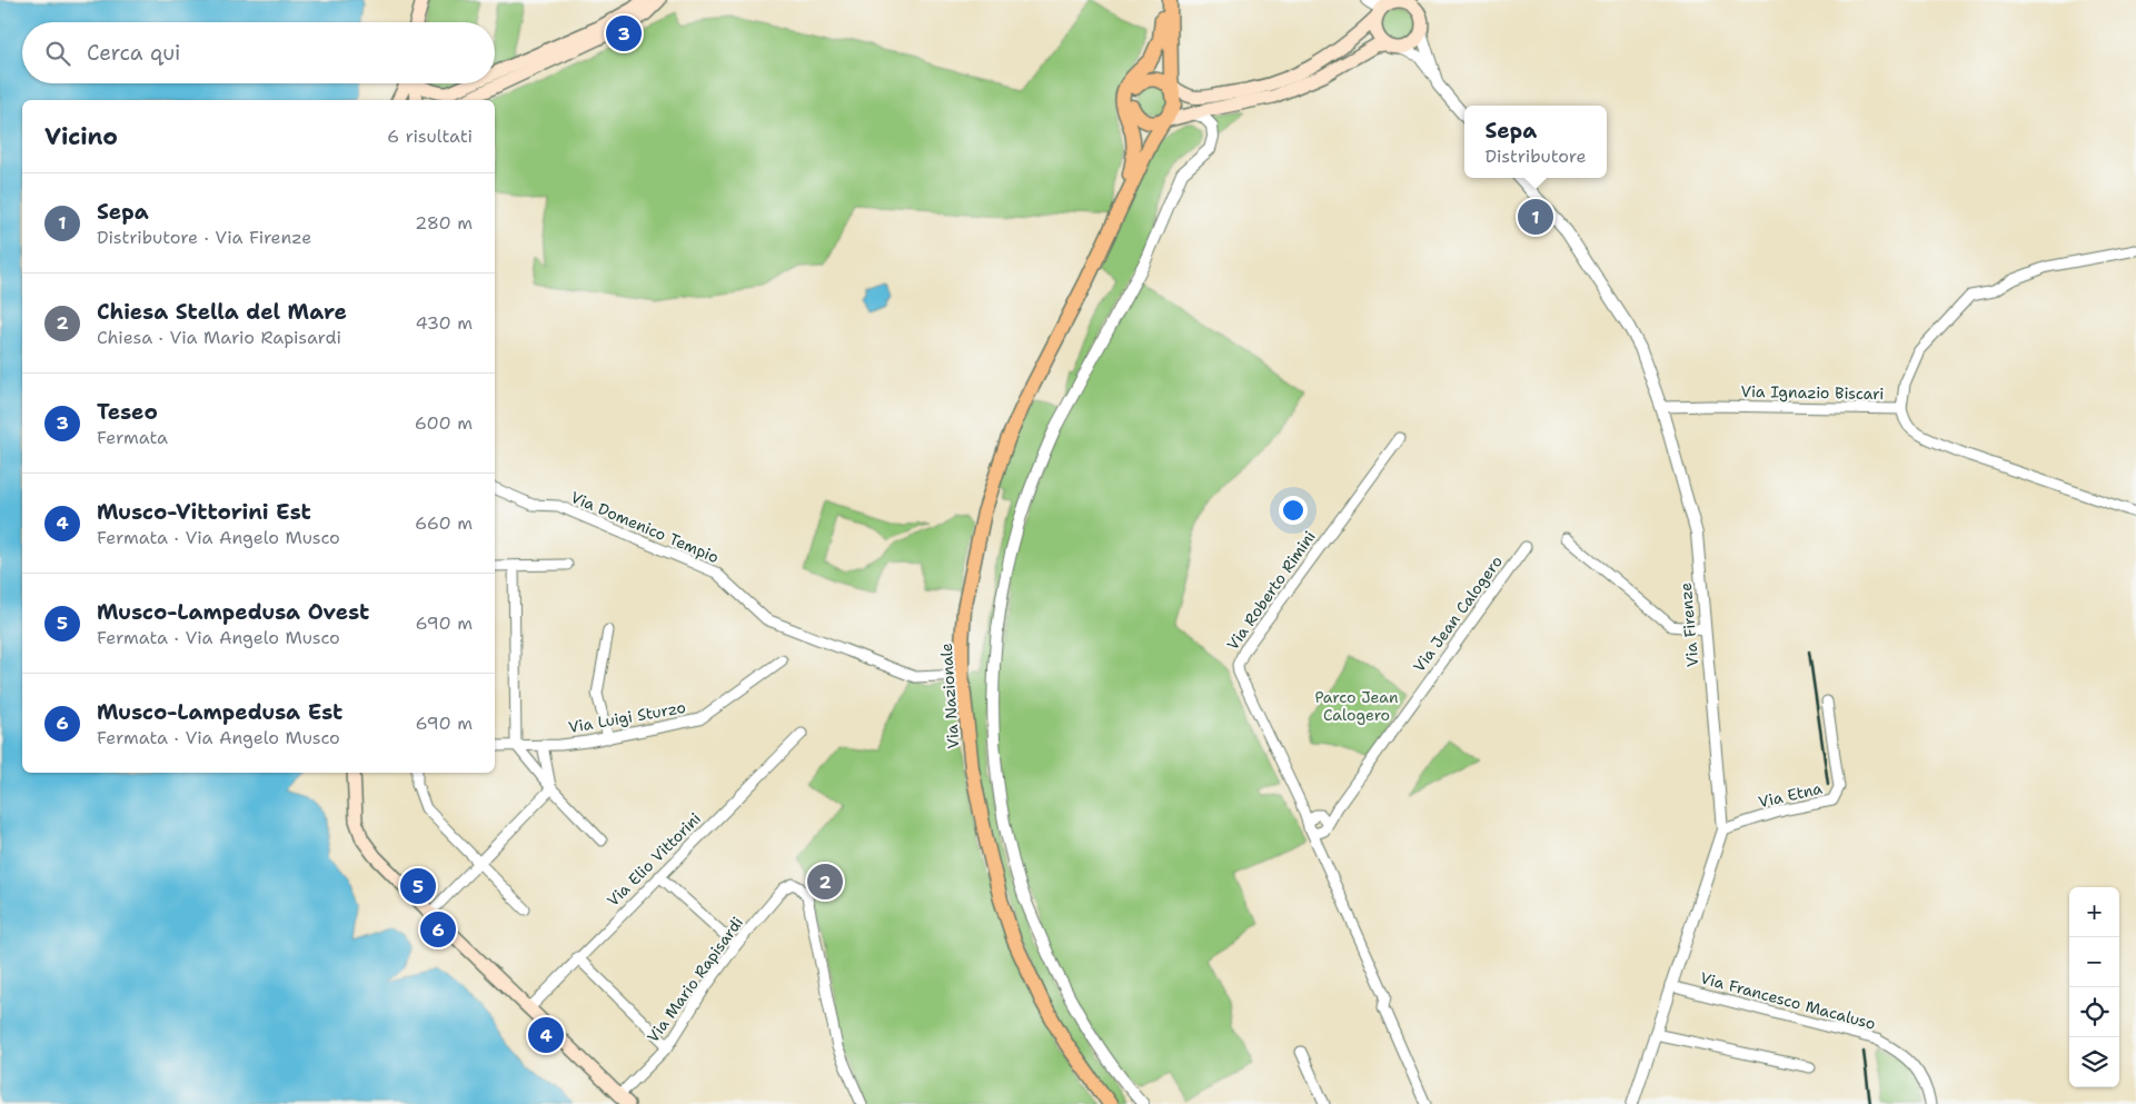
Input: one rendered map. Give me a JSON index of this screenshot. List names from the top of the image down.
{
  "streets": {
    "main road": ["Via Nazionale"],
    "street": [
      "Via Ignazio Biscari",
      "Via Domenico Tempio",
      "Via Roberto Rimini",
      "Via Jean Calogero",
      "Via Firenze",
      "Via Luigi Sturzo",
      "Via Etna",
      "Via Elio Vittorini",
      "Via Mario Rapisardi",
      "Via Francesco Macaluso"
    ]
  },
  "crossings": [
    ["Via Ignazio Biscari", "Via Firenze"],
    ["Via Domenico Tempio", "Via Nazionale"],
    ["Via Firenze", "Via Etna"],
    ["Via Firenze", "Via Francesco Macaluso"]
  ],
  "parks": ["Parco Jean Calogero"],
  "page": {
    "pins": [
      "3",
      "1",
      "2",
      "5",
      "6",
      "4"
    ],
    "search": "Cerca qui",
    "heading": ["Vicino", "6 risultati"],
    "popup": ["Sepa", "Distributore"],
    "list": [
      {
        "mark": "1",
        "name": "Sepa",
        "note": "Distributore · Via Firenze",
        "value": "280 m"
      },
      {
        "mark": "2",
        "name": "Chiesa Stella del Mare",
        "note": "Chiesa · Via Mario Rapisardi",
        "value": "430 m"
      },
      {
        "mark": "3",
        "name": "Teseo",
        "note": "Fermata",
        "value": "600 m"
      },
      {
        "mark": "4",
        "name": "Musco-Vittorini Est",
        "note": "Fermata · Via Angelo Musco",
        "value": "660 m"
      },
      {
        "mark": "5",
        "name": "Musco-Lampedusa Ovest",
        "note": "Fermata · Via Angelo Musco",
        "value": "690 m"
      },
      {
        "mark": "6",
        "name": "Musco-Lampedusa Est",
        "note": "Fermata · Via Angelo Musco",
        "value": "690 m"
      }
    ],
    "map_buttons": ["+", "−"]
  }
}
